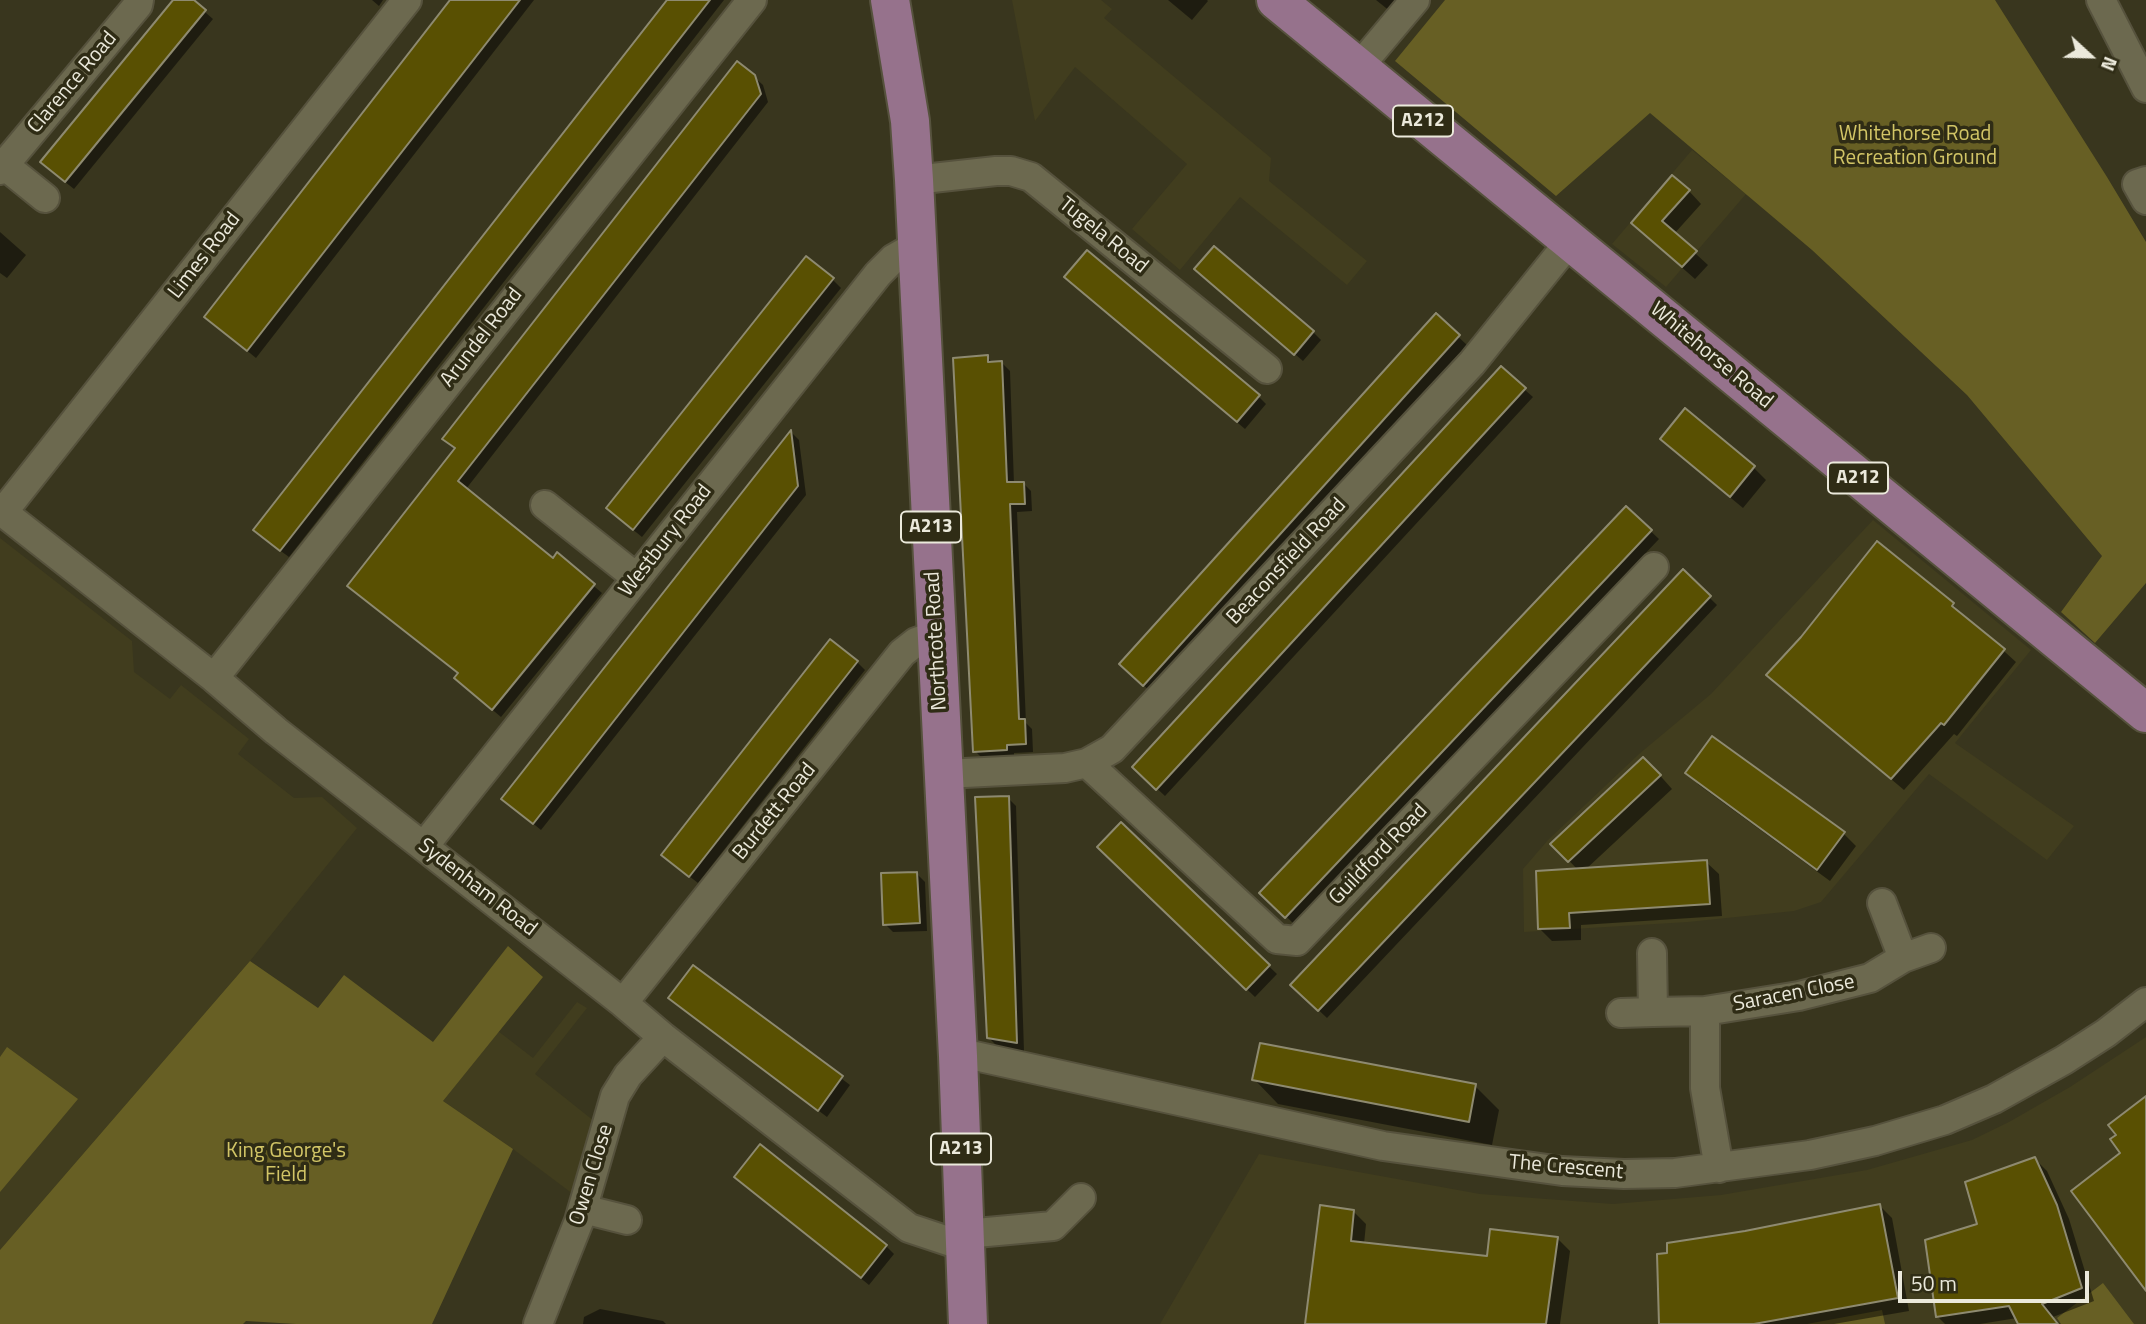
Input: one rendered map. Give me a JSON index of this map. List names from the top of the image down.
{
  "streets": {
    "main road": [
      "A212",
      "Whitehorse Road",
      "A213",
      "Northcote Road"
    ],
    "street": [
      "Clarence Road",
      "Tugela Road",
      "Limes Road",
      "Arundel Road",
      "Westbury Road",
      "Beaconsfield Road",
      "Burdett Road",
      "Guildford Road",
      "Sydenham Road",
      "Saracen Close",
      "The Crescent",
      "Owen Close"
    ]
  },
  "crossings": [
    ["Tugela Road", "Northcote Road"],
    ["Limes Road", "Sydenham Road"],
    ["Arundel Road", "Sydenham Road"],
    ["Whitehorse Road", "Beaconsfield Road"],
    ["A213", "Northcote Road"],
    ["A213", "Sydenham Road"],
    ["Westbury Road", "Northcote Road"],
    ["Westbury Road", "Sydenham Road"],
    ["Beaconsfield Road", "Northcote Road"],
    ["Beaconsfield Road", "Guildford Road"],
    ["Northcote Road", "Burdett Road"],
    ["Northcote Road", "Sydenham Road"],
    ["Northcote Road", "The Crescent"],
    ["Burdett Road", "Sydenham Road"],
    ["Sydenham Road", "Owen Close"],
    ["Saracen Close", "The Crescent"]
  ],
  "parks": ["Whitehorse Road Recreation Ground", "King George's Field"],
  "scale_bar": "50 m",
  "north": "right"
}
